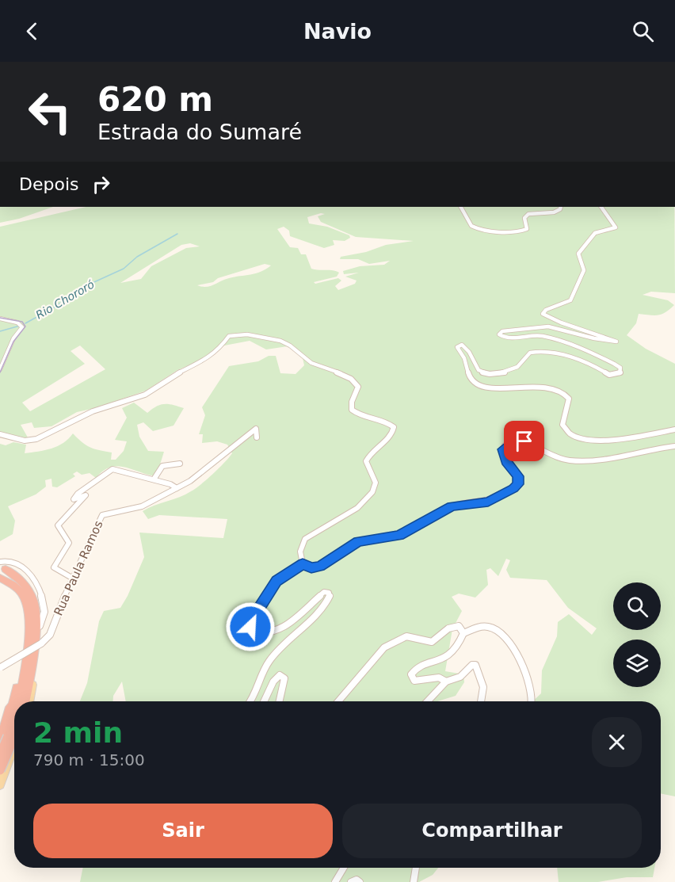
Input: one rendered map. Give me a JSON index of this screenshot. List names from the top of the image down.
{
  "streets": {
    "street": ["Rua Paula Ramos"]
  },
  "water": ["Rio Chororó"],
  "page": {
    "header": "Navio",
    "turn": ["620 m", "Estrada do Sumaré"],
    "then": "Depois",
    "heading": ["2 min", "790 m · 15:00"],
    "buttons": ["Sair", "Compartilhar"]
  }
}
